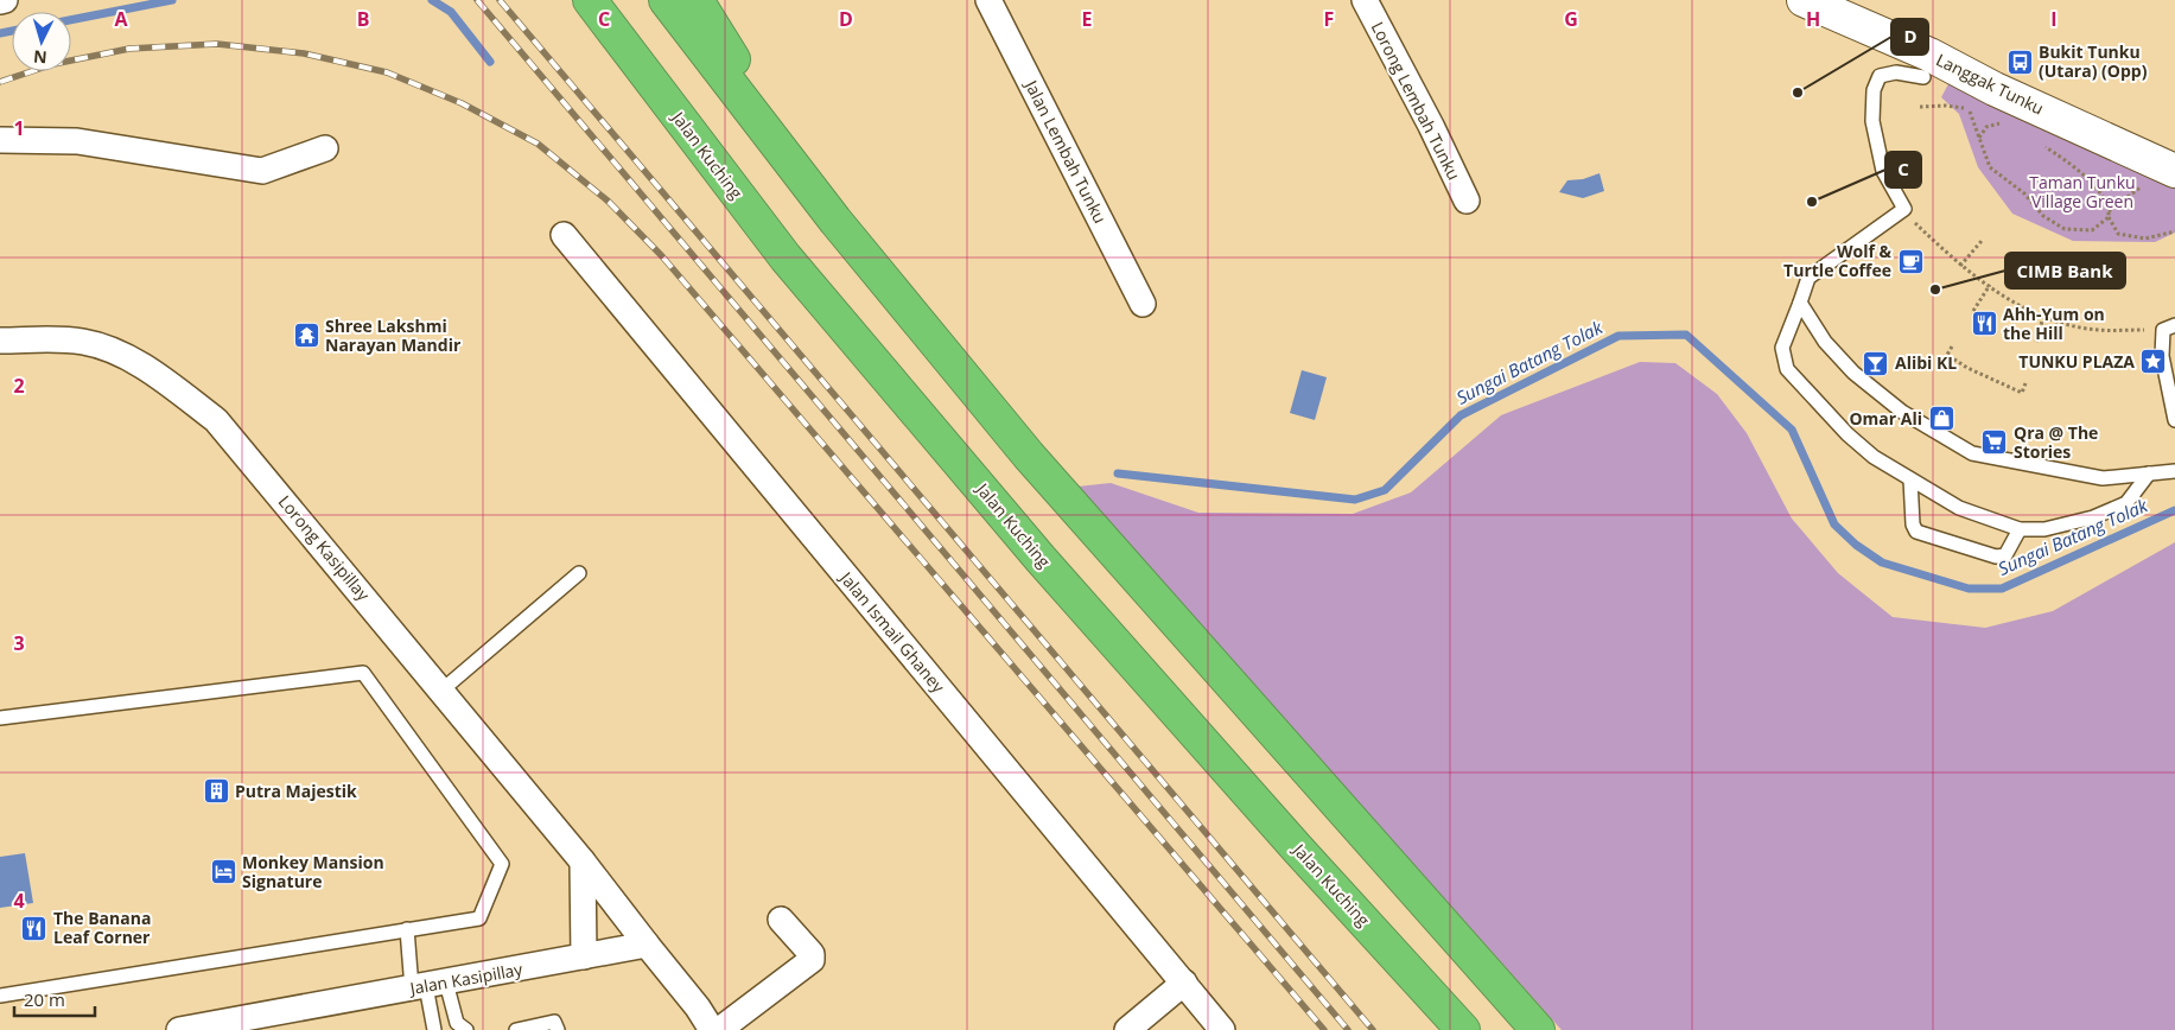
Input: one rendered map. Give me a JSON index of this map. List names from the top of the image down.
{
  "streets": {
    "highway": ["Jalan Kuching"],
    "street": [
      "Langgak Tunku",
      "Lorong Lembah Tunku",
      "Jalan Lembah Tunku",
      "Lorong Kasipillay",
      "Jalan Ismail Ghaney",
      "Jalan Kasipillay"
    ]
  },
  "crossings": [
    ["Lorong Kasipillay", "Jalan Kasipillay"]
  ],
  "water": ["Sungai Batang Tolak"],
  "parks": ["Taman Tunku Village Green"],
  "places": {
    "bus stop": ["Bukit Tunku (Utara) (Opp)"],
    "other": ["D", "C", "CIMB Bank"],
    "cafe": ["Wolf & Turtle Coffee"],
    "restaurant": ["Ahh-Yum on the Hill", "The Banana Leaf Corner"],
    "temple": ["Shree Lakshmi Narayan Mandir"],
    "place": ["TUNKU PLAZA"],
    "bar": ["Alibi KL"],
    "shop": ["Omar Ali"],
    "supermarket": ["Qra @ The Stories"],
    "building": ["Putra Majestik"],
    "hotel": ["Monkey Mansion Signature"]
  },
  "scale_bar": "20 m",
  "north": "bottom",
  "grid": {
    "columns": [
      "A",
      "B",
      "C",
      "D",
      "E",
      "F",
      "G",
      "H",
      "I"
    ],
    "rows": [
      "1",
      "2",
      "3",
      "4"
    ]
  }
}
